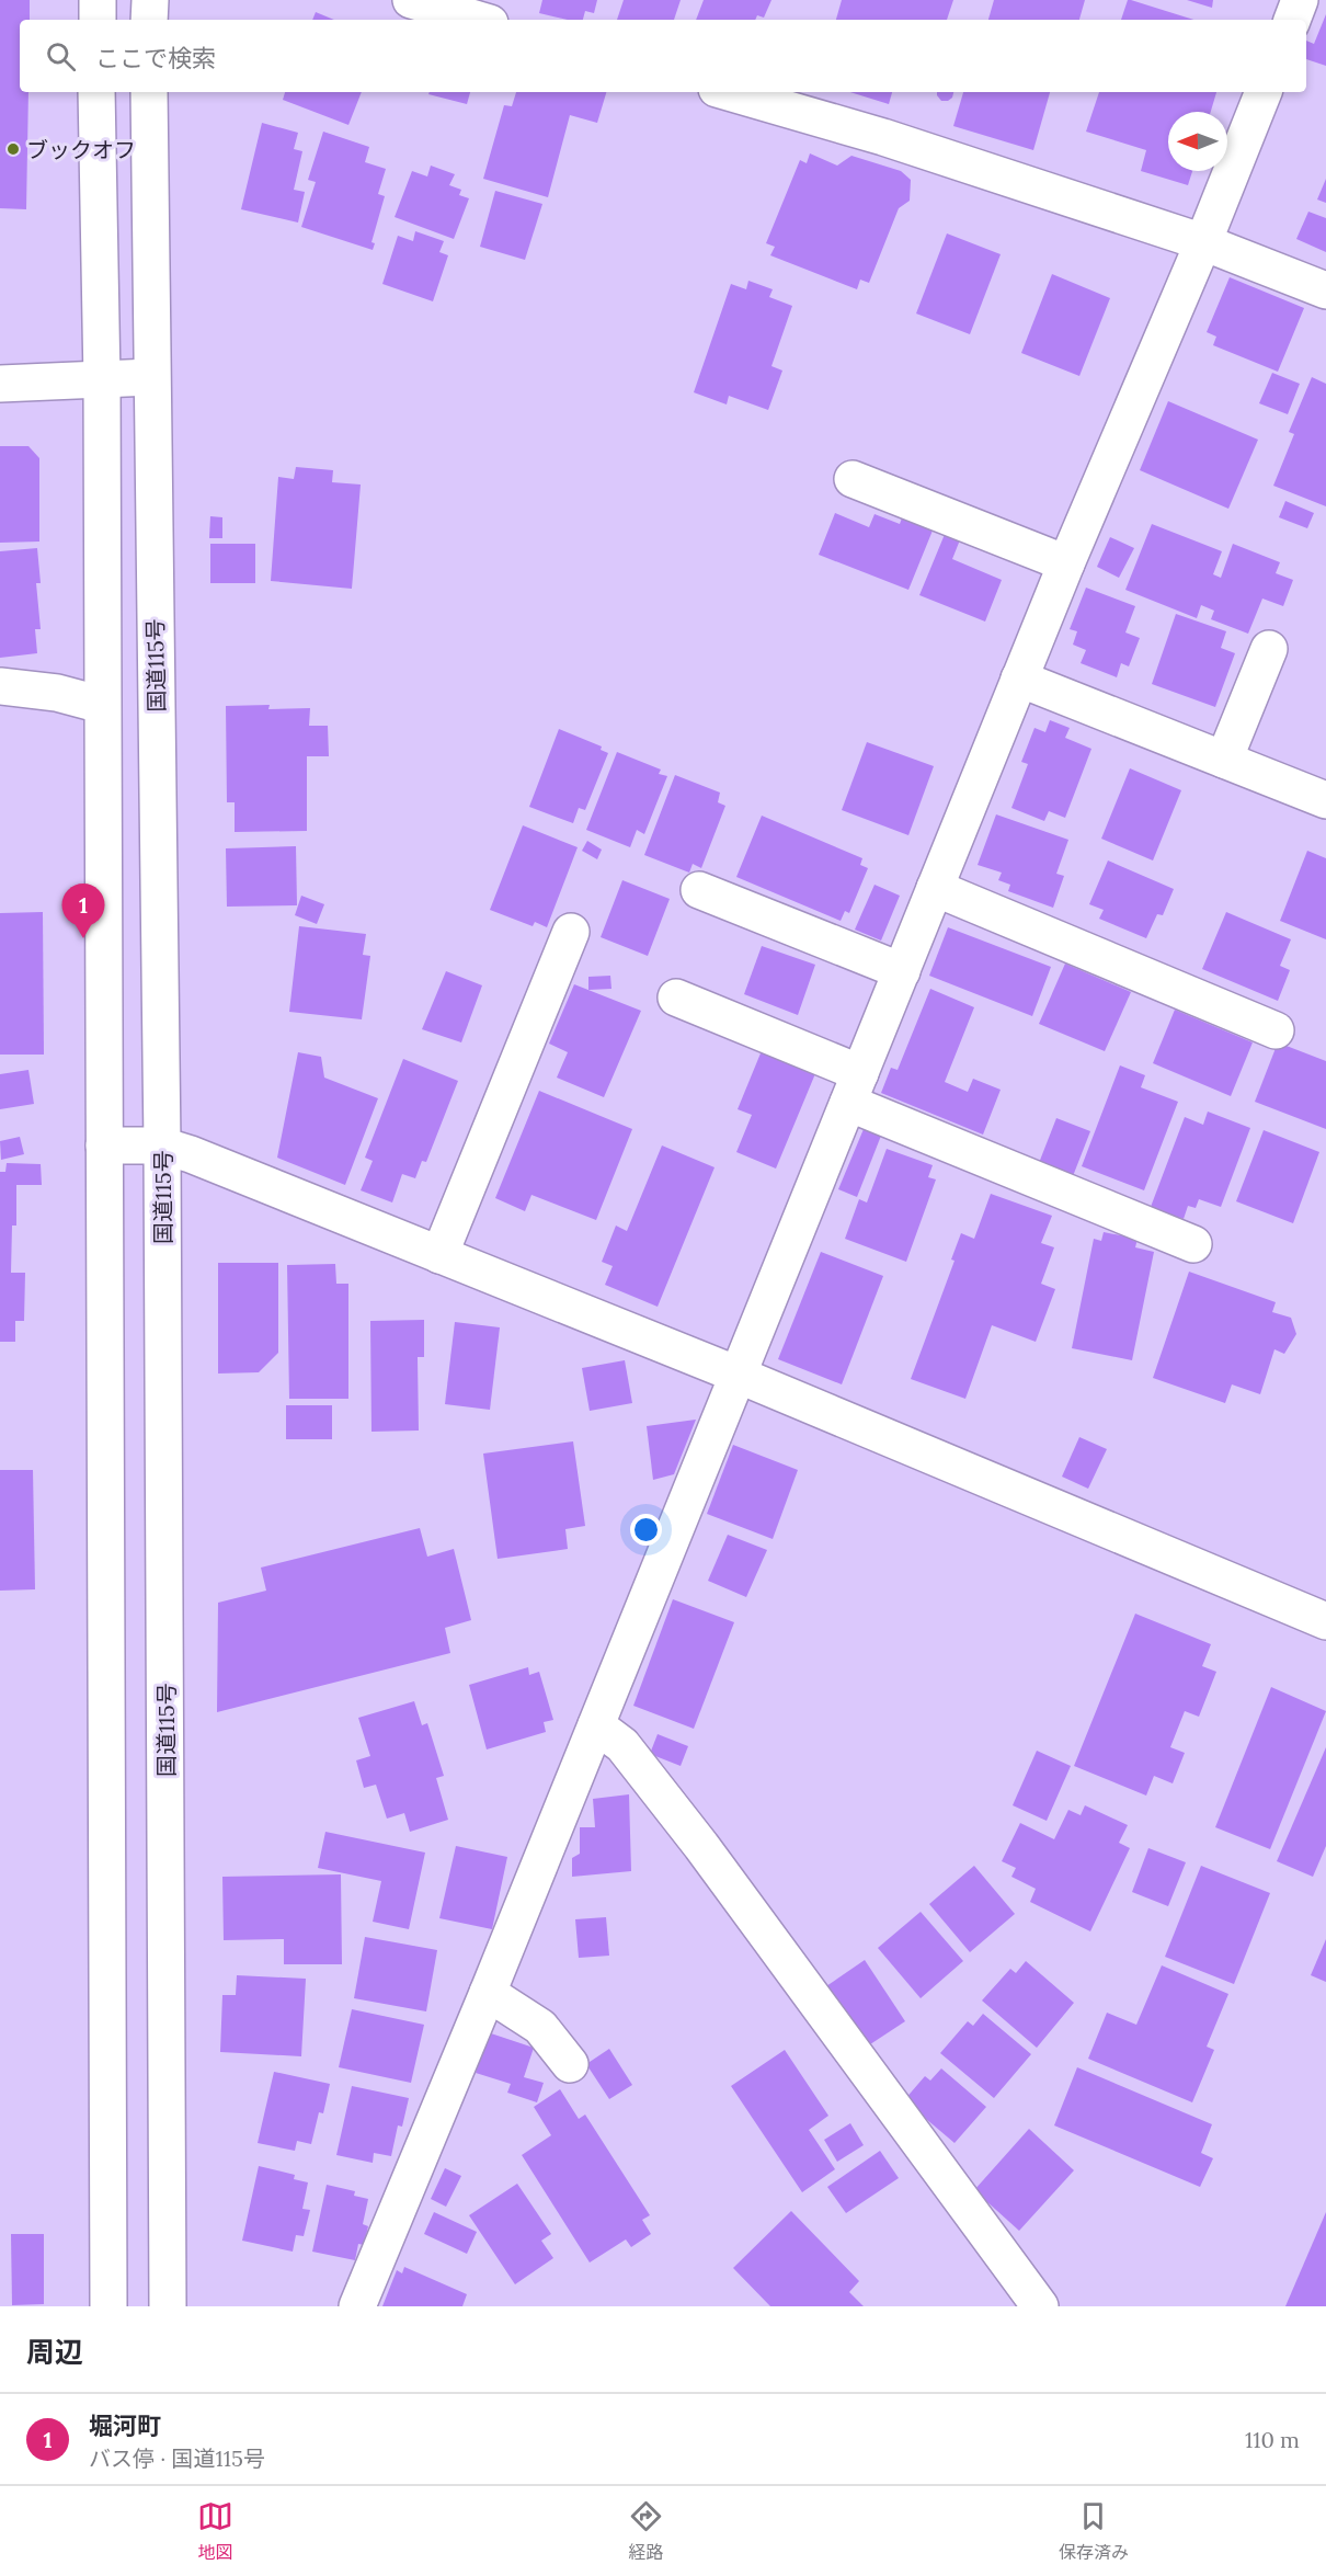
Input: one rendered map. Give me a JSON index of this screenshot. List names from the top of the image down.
{
  "streets": {
    "main road": ["国道115号"]
  },
  "places": ["ブックオフ"],
  "north": "left",
  "page": {
    "search": "ここで検索",
    "pins": "1",
    "heading": "周辺",
    "list": [
      {
        "mark": "1",
        "name": "堀河町",
        "note": "バス停 · 国道115号",
        "value": "110 m"
      }
    ],
    "nav": ["地図", "経路", "保存済み"]
  }
}
